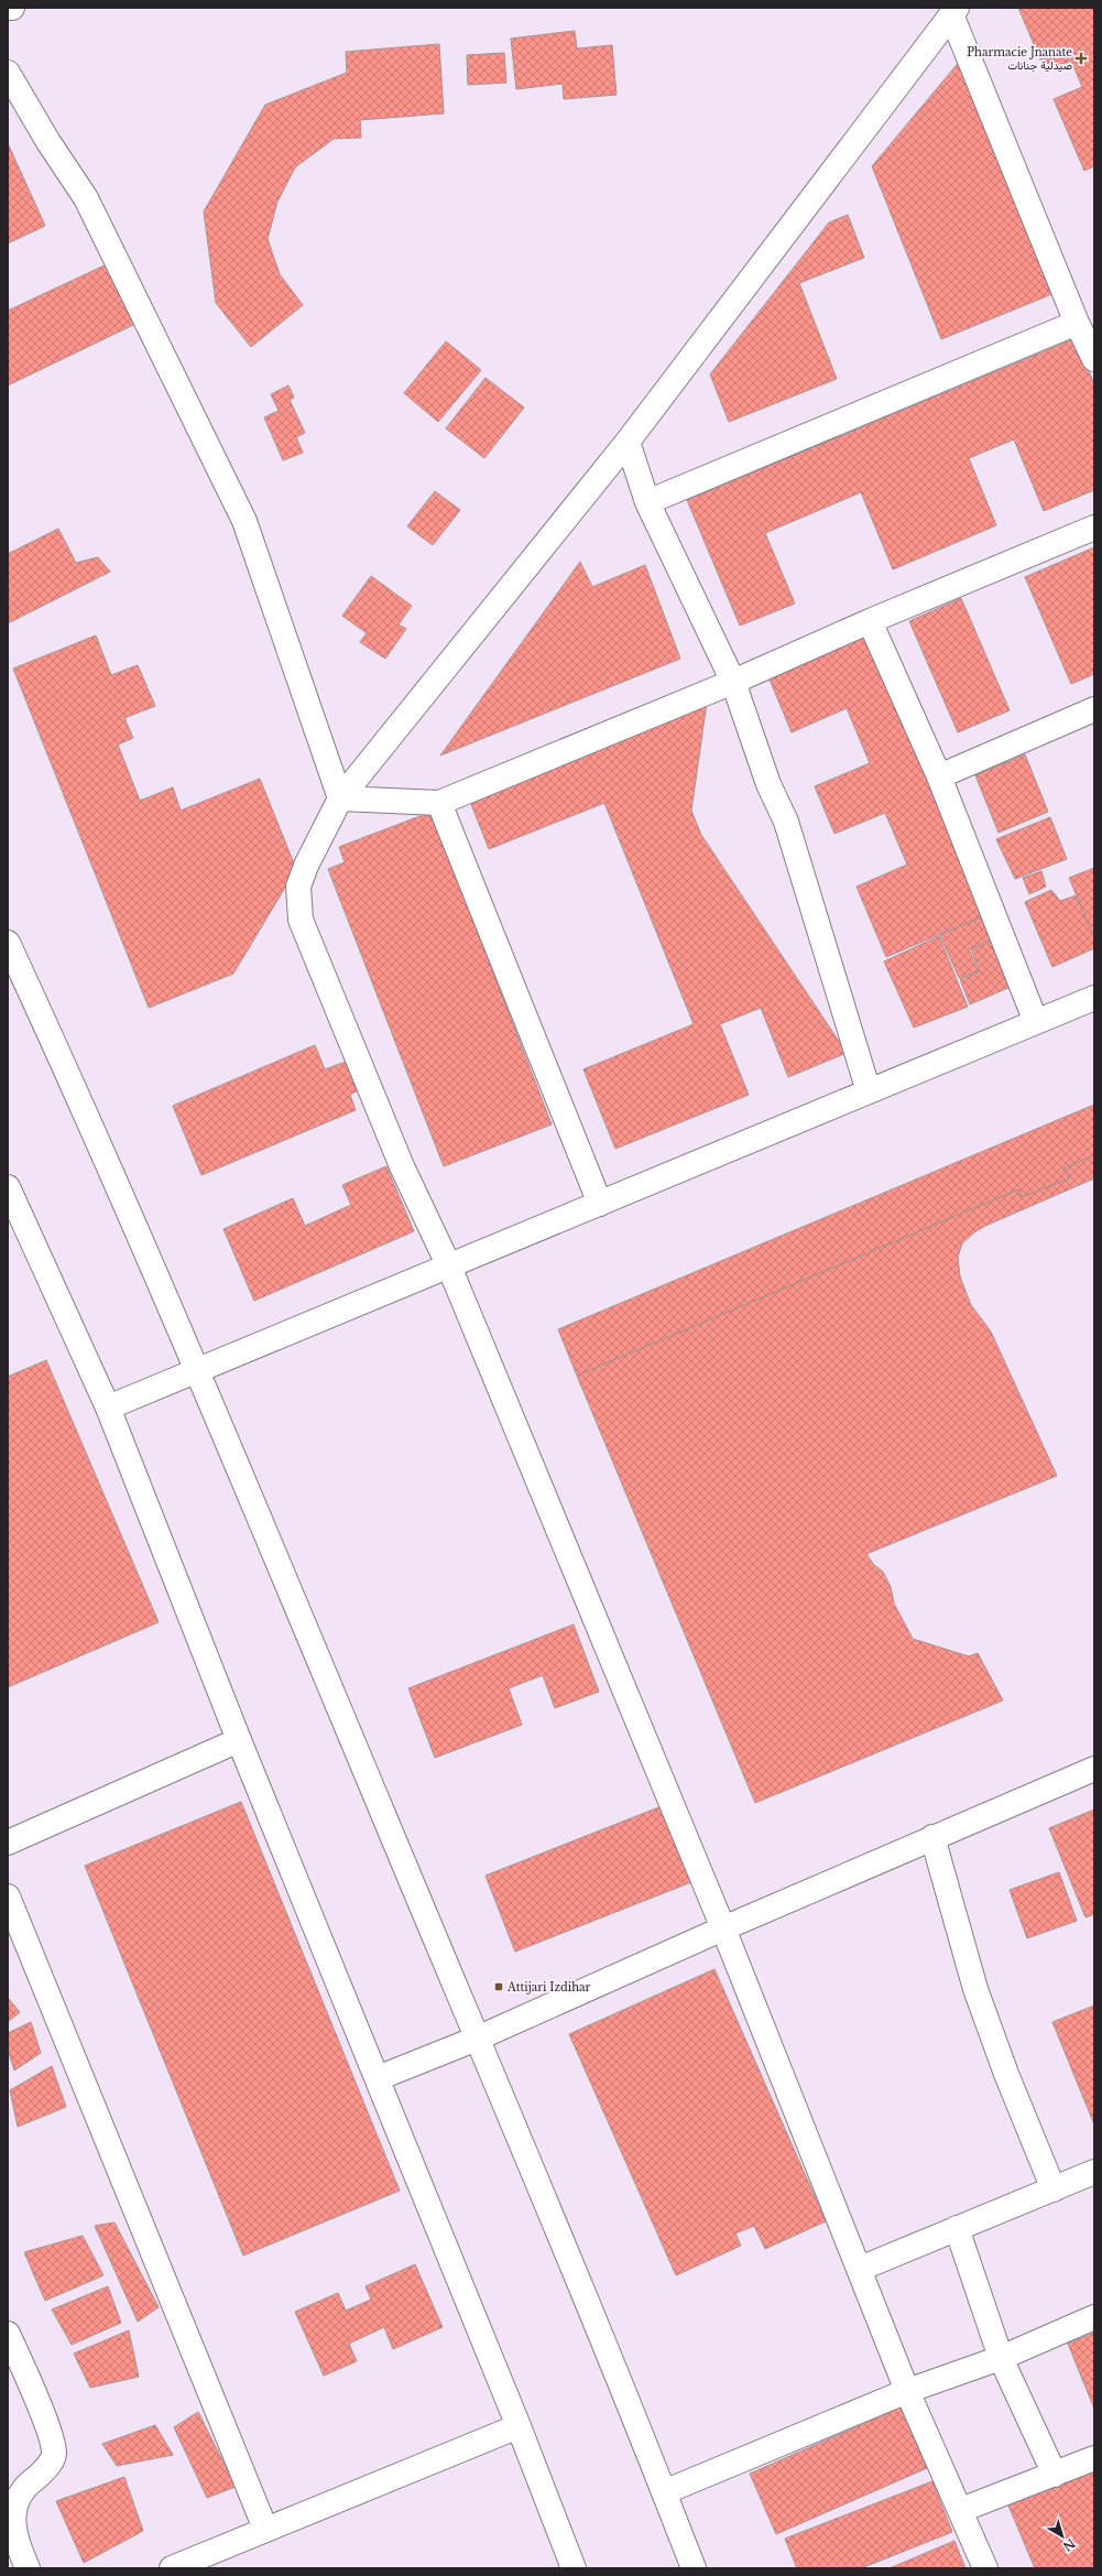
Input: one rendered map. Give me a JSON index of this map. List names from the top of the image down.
{
  "places": {
    "health": ["Pharmacie Jnanate صيدلية جنانات"],
    "transit": ["Attijari Izdihar"]
  },
  "north": "bottom right"
}
